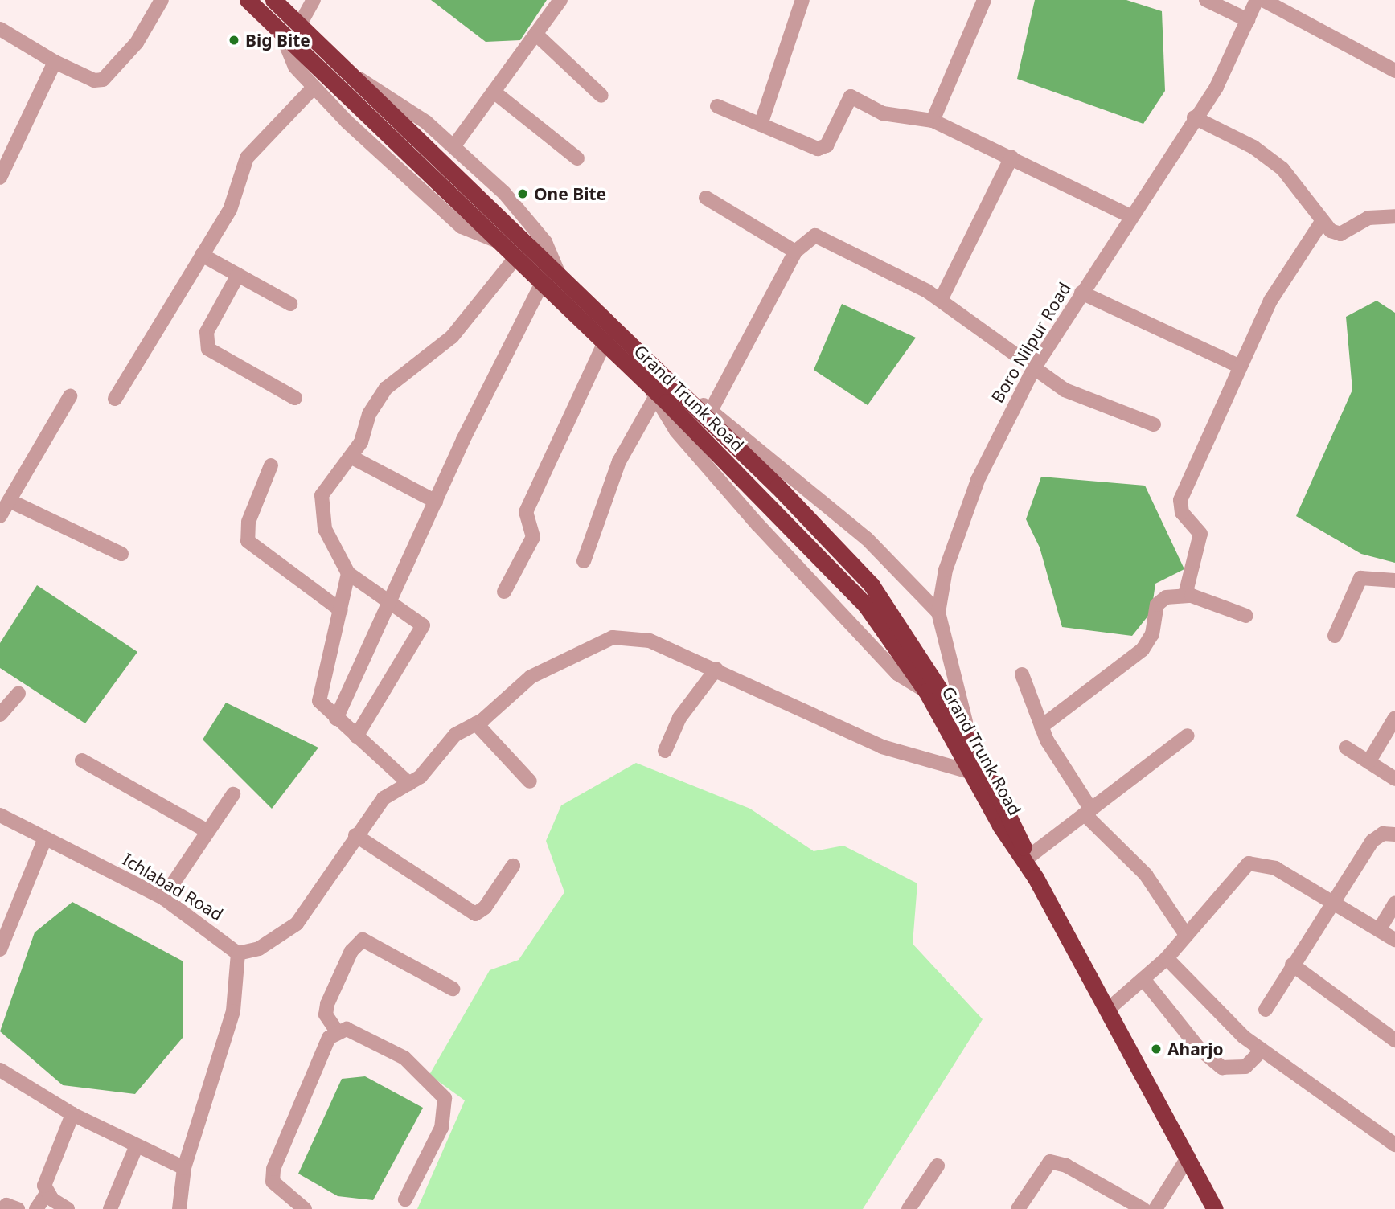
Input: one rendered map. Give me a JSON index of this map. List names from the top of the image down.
{
  "streets": {
    "highway": ["Grand Trunk Road"],
    "street": ["Boro Nilpur Road", "Ichlabad Road"]
  },
  "crossings": [
    ["Boro Nilpur Road", "Grand Trunk Road"]
  ],
  "places": ["Big Bite", "One Bite", "Aharjo"]
}
